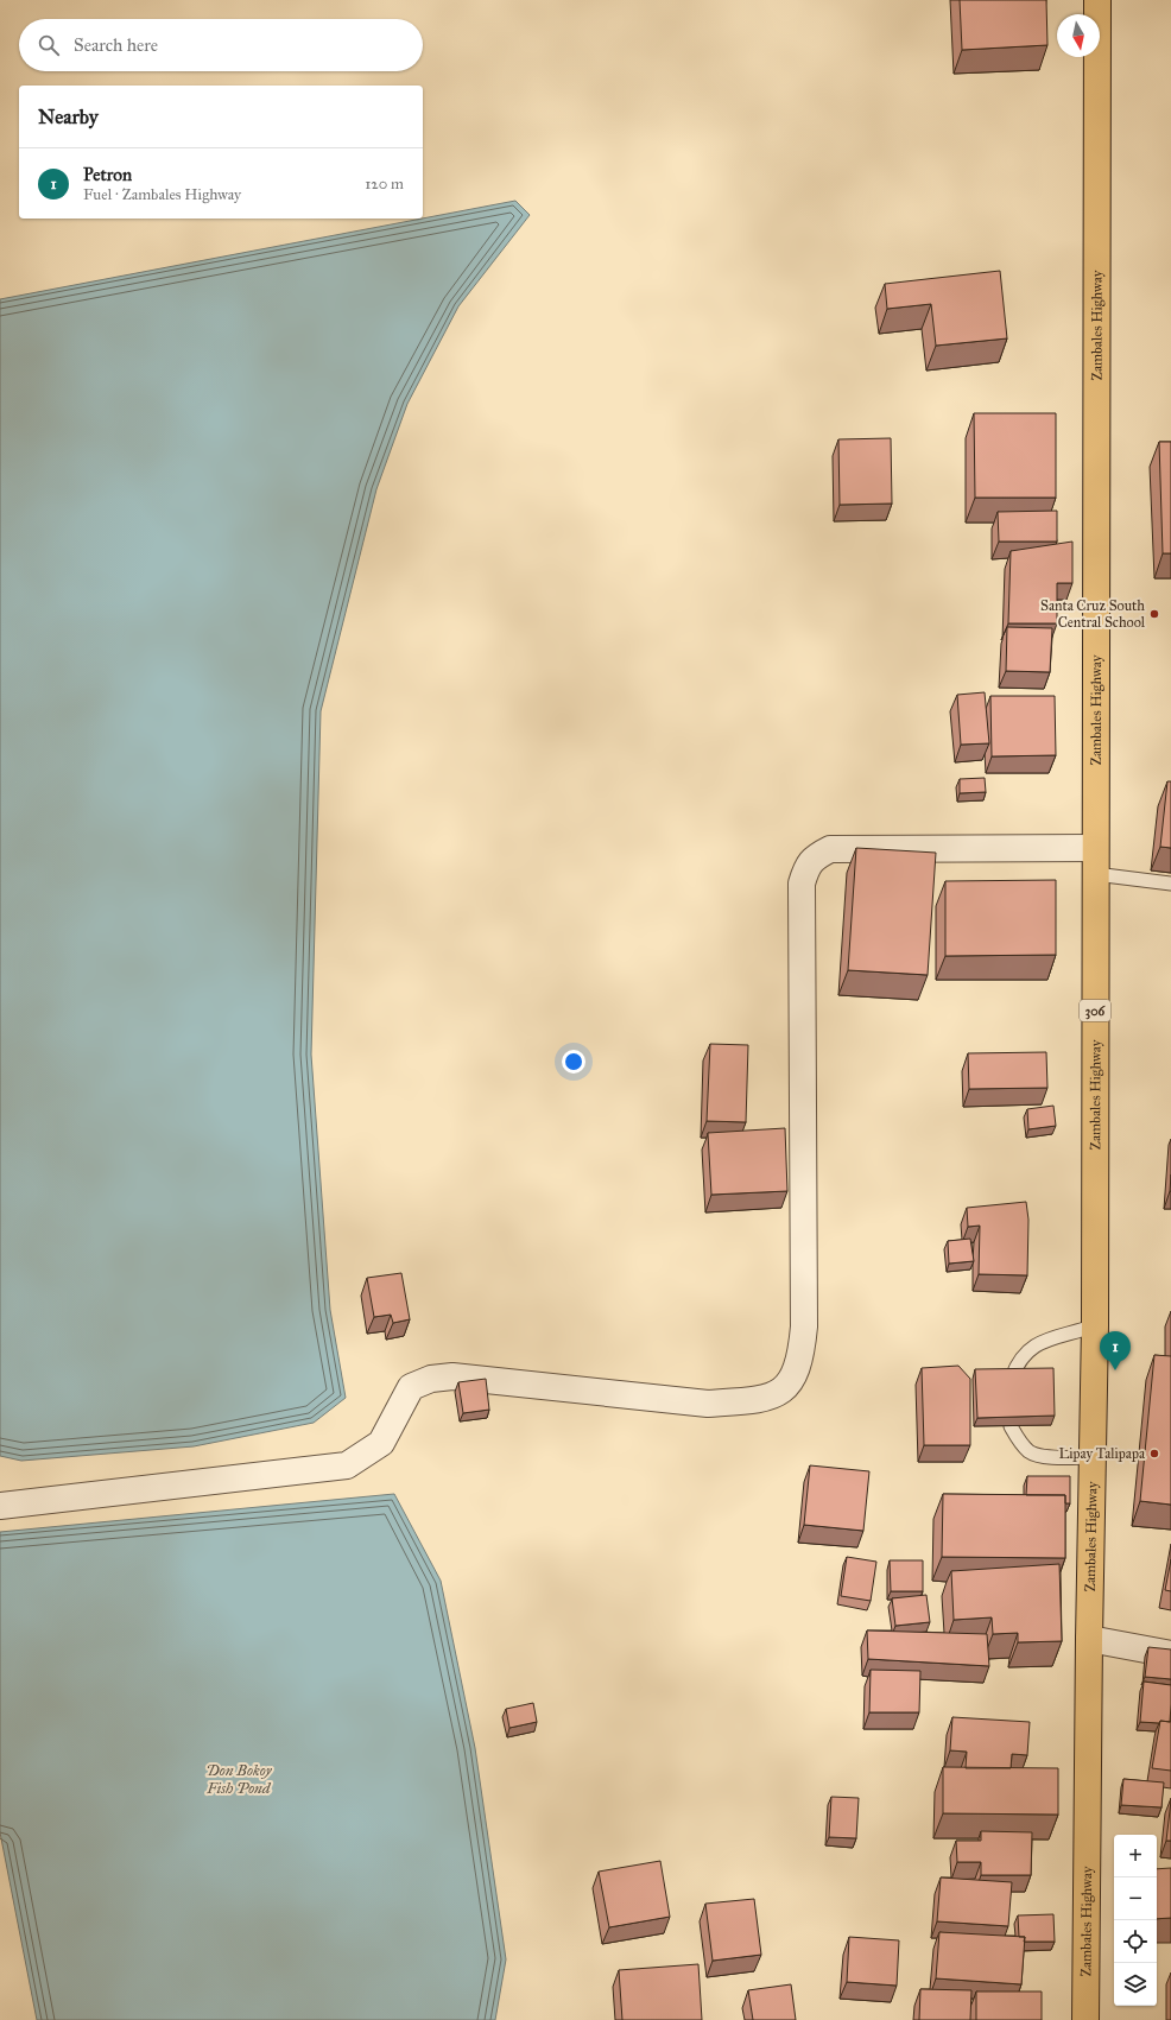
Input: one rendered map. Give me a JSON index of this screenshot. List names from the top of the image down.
{
  "streets": {
    "main road": ["Zambales Highway", "306"]
  },
  "water": ["Don Bokoy Fish Pond"],
  "places": ["Santa Cruz South Central School", "Lipay Talipapa"],
  "north": "bottom",
  "page": {
    "search": "Search here",
    "heading": "Nearby",
    "list": [
      {
        "mark": "1",
        "name": "Petron",
        "note": "Fuel · Zambales Highway",
        "value": "120 m"
      }
    ],
    "pins": "1",
    "map_buttons": ["+", "−"]
  }
}
